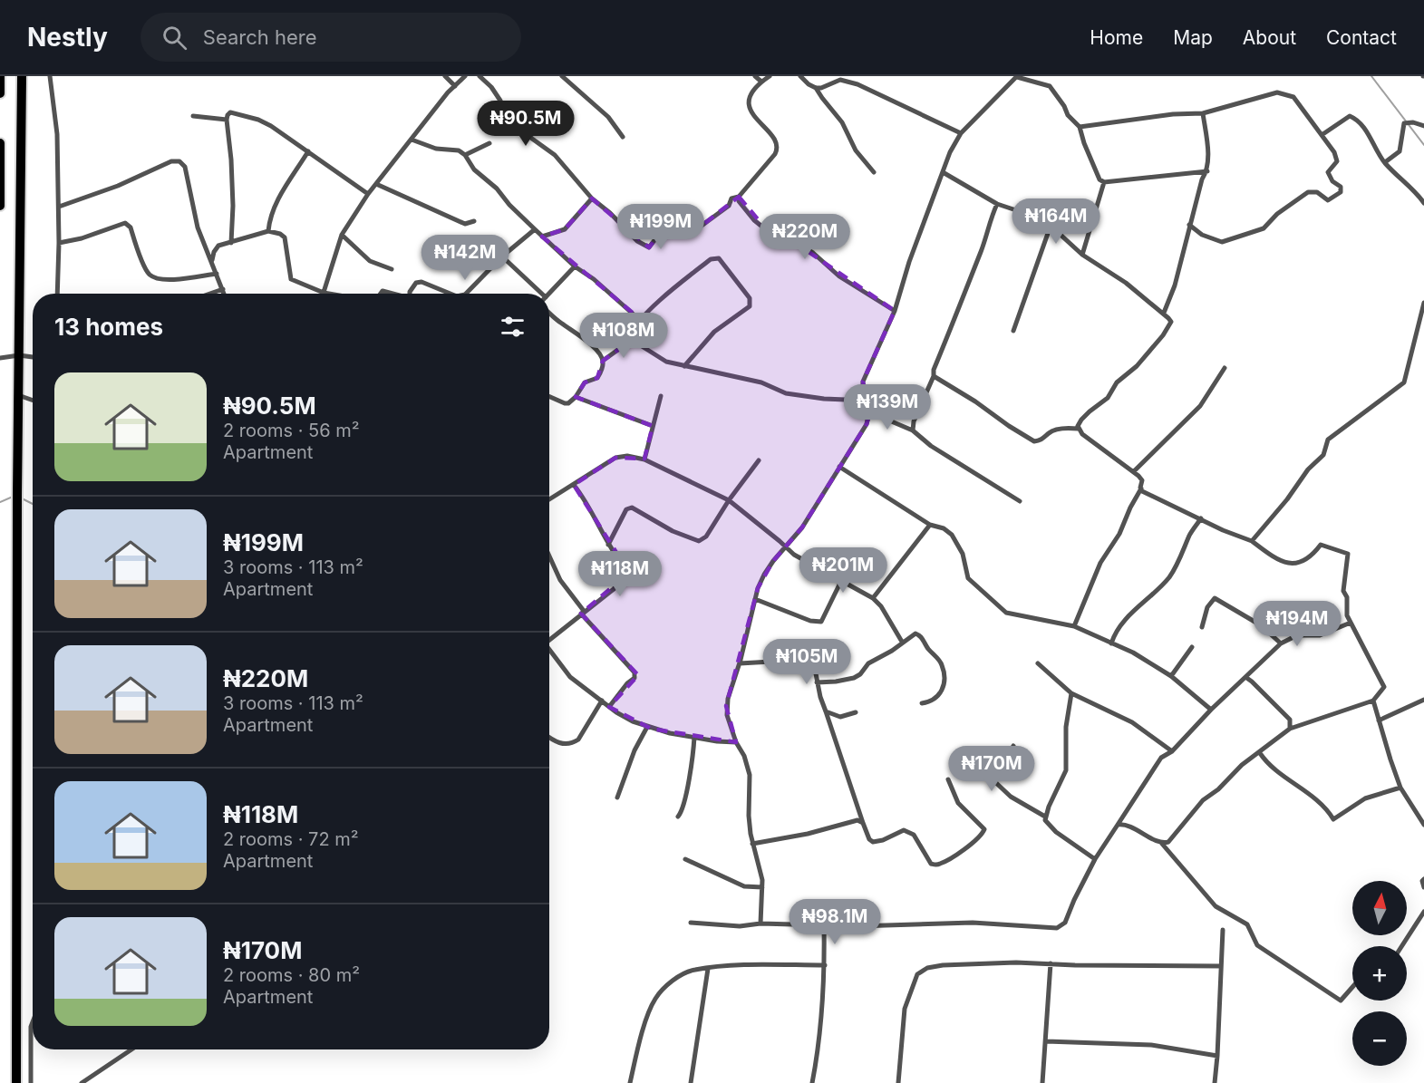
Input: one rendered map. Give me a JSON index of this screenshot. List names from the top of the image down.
{
  "north": "top",
  "page": {
    "header": "Nestly",
    "search": "Search here",
    "nav": [
      "Home",
      "Map",
      "About",
      "Contact"
    ],
    "price": [
      "₦90.5M",
      "₦164M",
      "₦199M",
      "₦220M",
      "₦142M",
      "₦108M",
      "₦139M",
      "₦201M",
      "₦118M",
      "₦194M",
      "₦105M",
      "₦170M",
      "₦98.1M"
    ],
    "heading": "13 homes",
    "list": [
      {
        "name": "₦90.5M",
        "note": "2 rooms · 56 m² · Apartment"
      },
      {
        "name": "₦199M",
        "note": "3 rooms · 113 m² · Apartment"
      },
      {
        "name": "₦220M",
        "note": "3 rooms · 113 m² · Apartment"
      },
      {
        "name": "₦118M",
        "note": "2 rooms · 72 m² · Apartment"
      },
      {
        "name": "₦170M",
        "note": "2 rooms · 80 m² · Apartment"
      }
    ],
    "map_buttons": ["+", "−"]
  }
}
